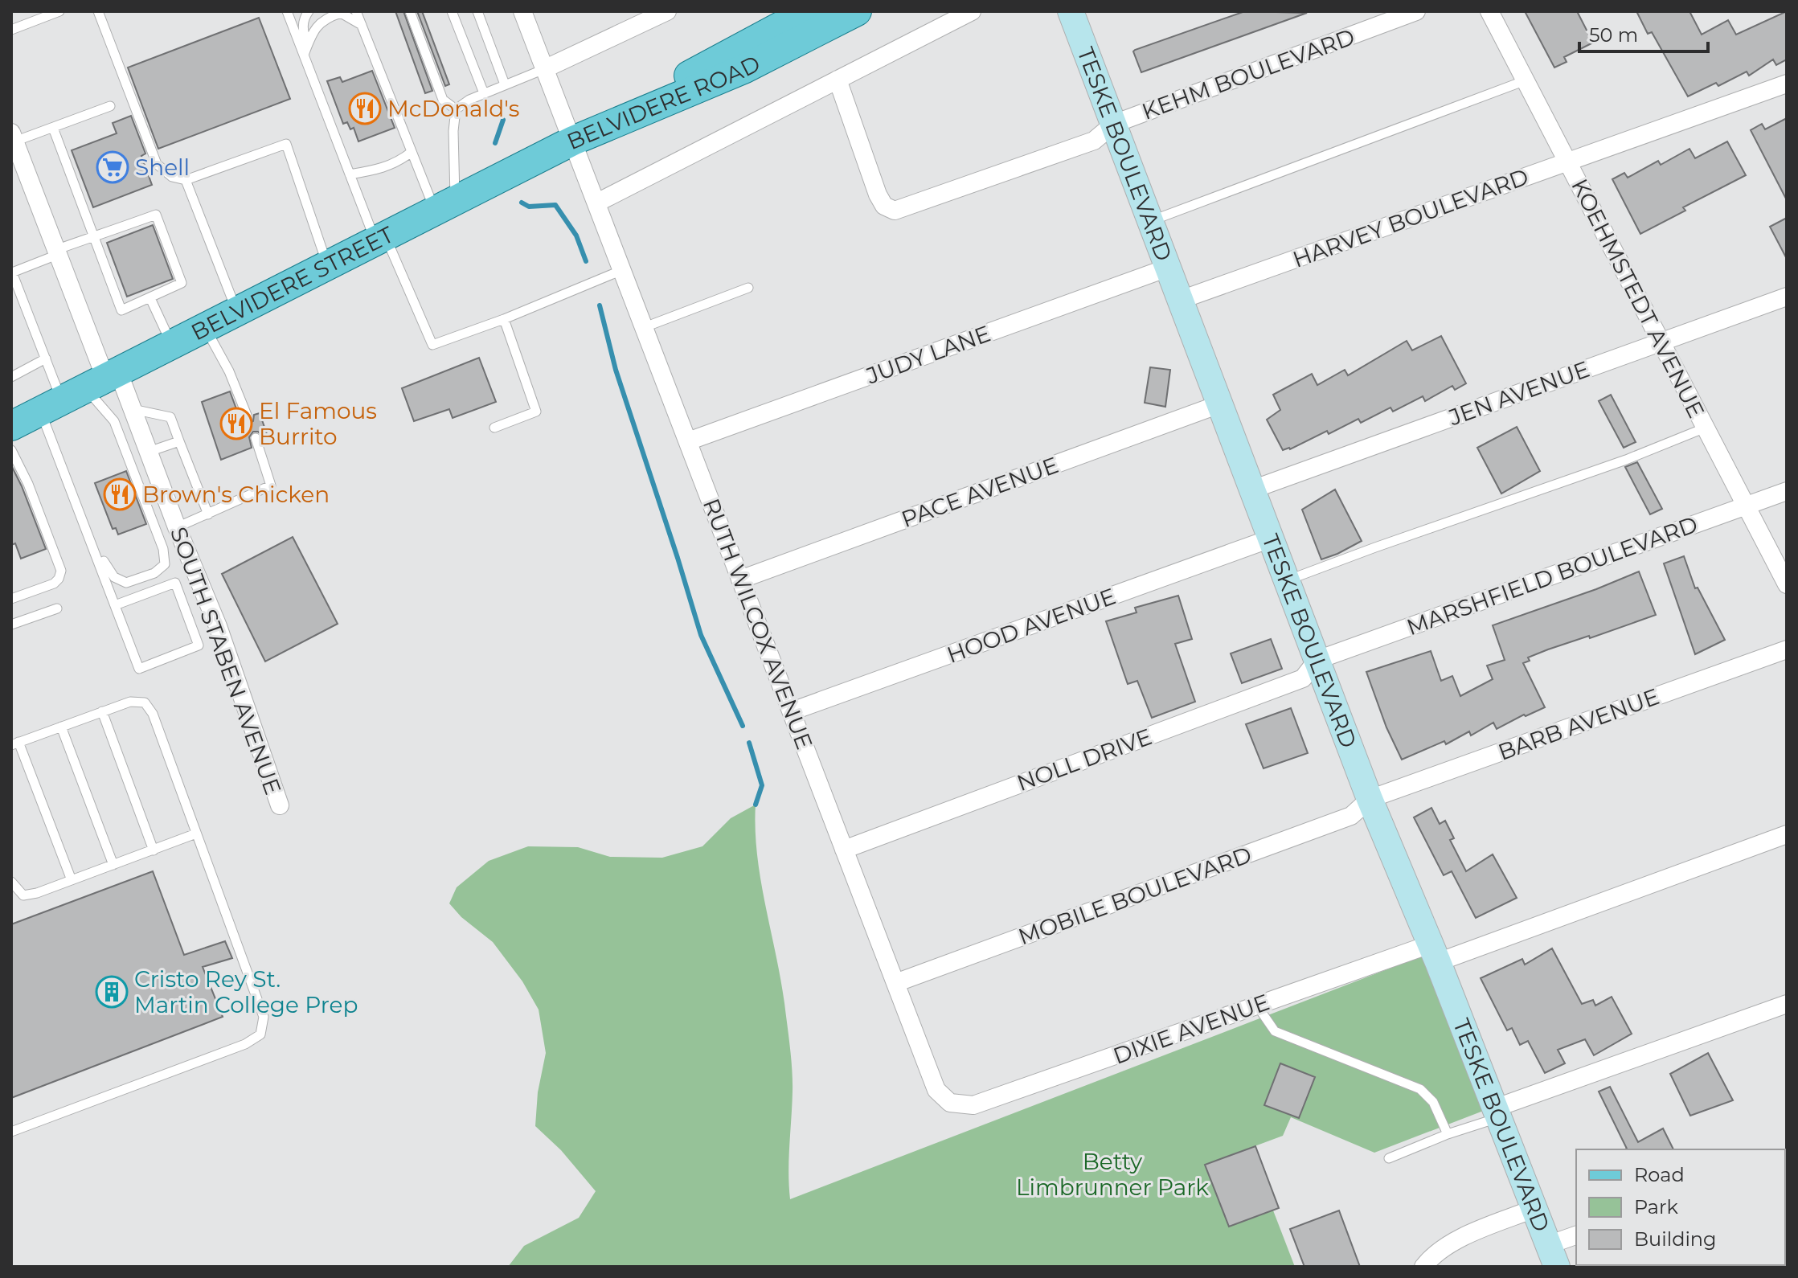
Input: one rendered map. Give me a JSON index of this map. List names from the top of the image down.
{
  "streets": {
    "main road": ["BELVIDERE ROAD", "BELVIDERE STREET"],
    "street": [
      "KEHM BOULEVARD",
      "TESKE BOULEVARD",
      "HARVEY BOULEVARD",
      "KOEHMSTEDT AVENUE",
      "JUDY LANE",
      "JEN AVENUE",
      "PACE AVENUE",
      "MARSHFIELD BOULEVARD",
      "RUTH WILCOX AVENUE",
      "HOOD AVENUE",
      "SOUTH STABEN AVENUE",
      "BARB AVENUE",
      "NOLL DRIVE",
      "MOBILE BOULEVARD",
      "DIXIE AVENUE"
    ]
  },
  "crossings": [
    ["KEHM BOULEVARD", "TESKE BOULEVARD"],
    ["BELVIDERE ROAD", "BELVIDERE STREET"],
    ["BELVIDERE ROAD", "RUTH WILCOX AVENUE"],
    ["TESKE BOULEVARD", "HARVEY BOULEVARD"],
    ["TESKE BOULEVARD", "JUDY LANE"],
    ["TESKE BOULEVARD", "JEN AVENUE"],
    ["TESKE BOULEVARD", "PACE AVENUE"],
    ["TESKE BOULEVARD", "MARSHFIELD BOULEVARD"],
    ["TESKE BOULEVARD", "HOOD AVENUE"],
    ["TESKE BOULEVARD", "BARB AVENUE"],
    ["TESKE BOULEVARD", "NOLL DRIVE"],
    ["TESKE BOULEVARD", "MOBILE BOULEVARD"],
    ["TESKE BOULEVARD", "DIXIE AVENUE"],
    ["HARVEY BOULEVARD", "KOEHMSTEDT AVENUE"],
    ["BELVIDERE STREET", "RUTH WILCOX AVENUE"],
    ["BELVIDERE STREET", "SOUTH STABEN AVENUE"],
    ["KOEHMSTEDT AVENUE", "JEN AVENUE"],
    ["KOEHMSTEDT AVENUE", "MARSHFIELD BOULEVARD"],
    ["JUDY LANE", "RUTH WILCOX AVENUE"],
    ["PACE AVENUE", "RUTH WILCOX AVENUE"],
    ["MARSHFIELD BOULEVARD", "NOLL DRIVE"],
    ["RUTH WILCOX AVENUE", "HOOD AVENUE"],
    ["RUTH WILCOX AVENUE", "NOLL DRIVE"],
    ["RUTH WILCOX AVENUE", "MOBILE BOULEVARD"],
    ["RUTH WILCOX AVENUE", "DIXIE AVENUE"],
    ["BARB AVENUE", "MOBILE BOULEVARD"]
  ],
  "parks": ["Betty Limbrunner Park"],
  "places": {
    "restaurant": ["McDonald's", "El Famous Burrito", "Brown's Chicken"],
    "supermarket": ["Shell"],
    "building": ["Cristo Rey St. Martin College Prep"]
  },
  "legend": ["Road", "Park", "Building"],
  "scale_bar": "50 m"
}
